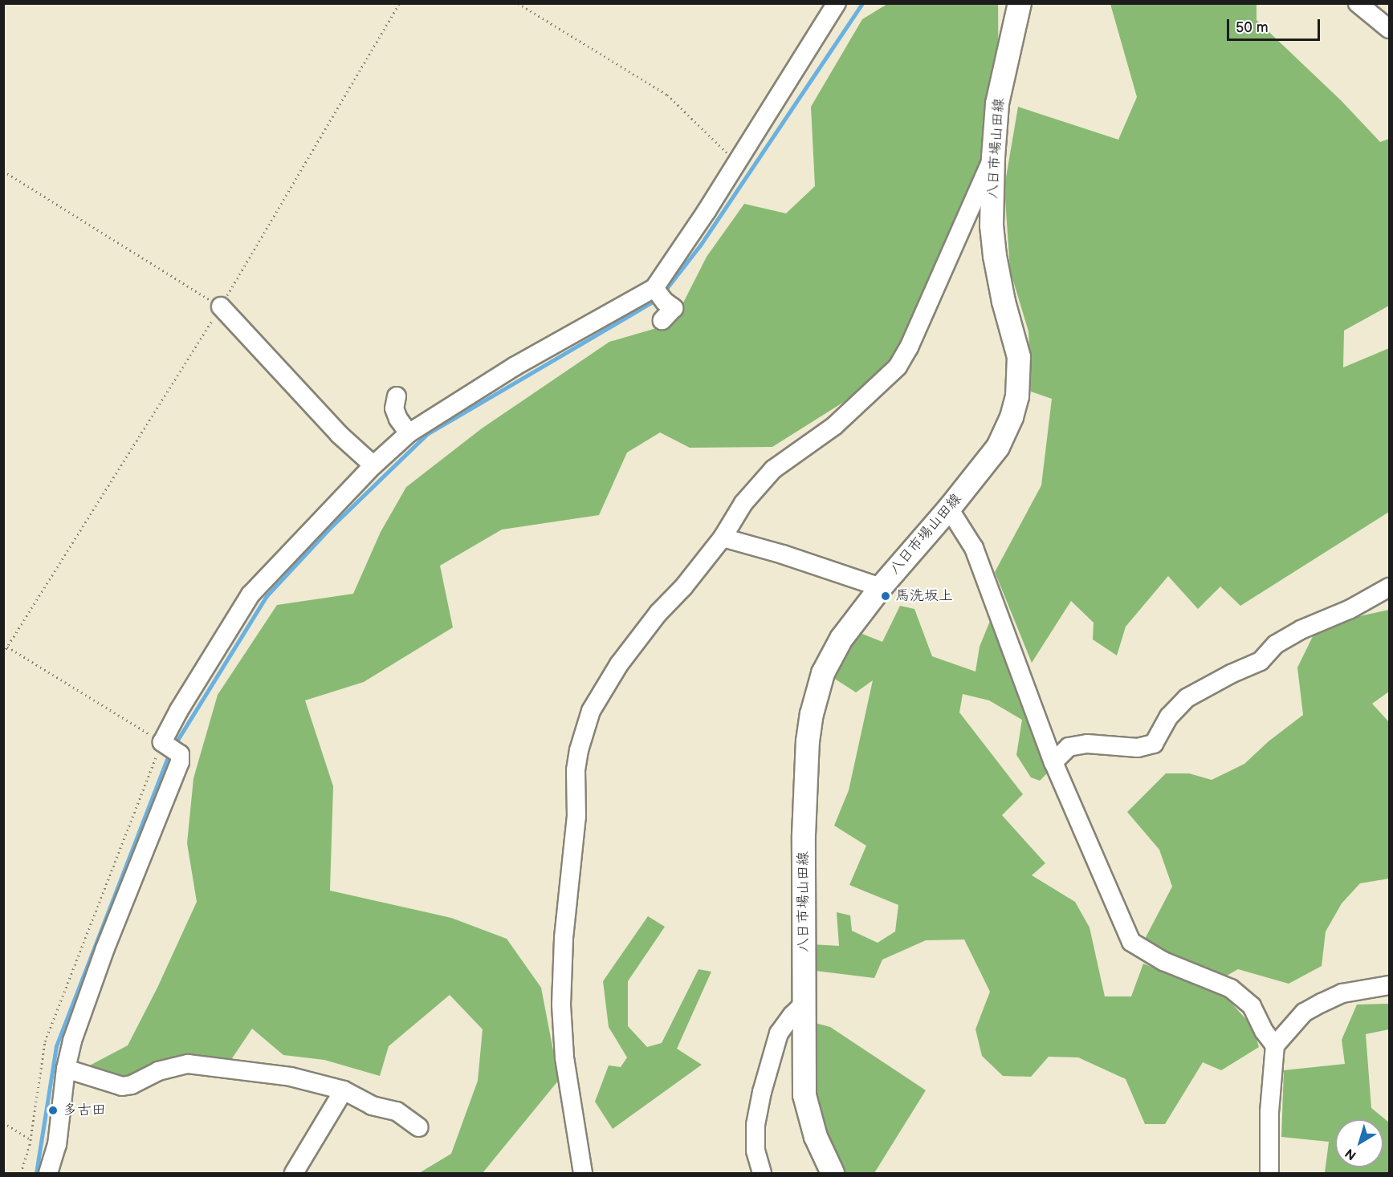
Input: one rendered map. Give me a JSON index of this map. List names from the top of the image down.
{
  "streets": {
    "main road": ["八日市場山田線"]
  },
  "places": ["馬洗坂上", "多古田"],
  "scale_bar": "50 m",
  "north": "bottom left"
}
